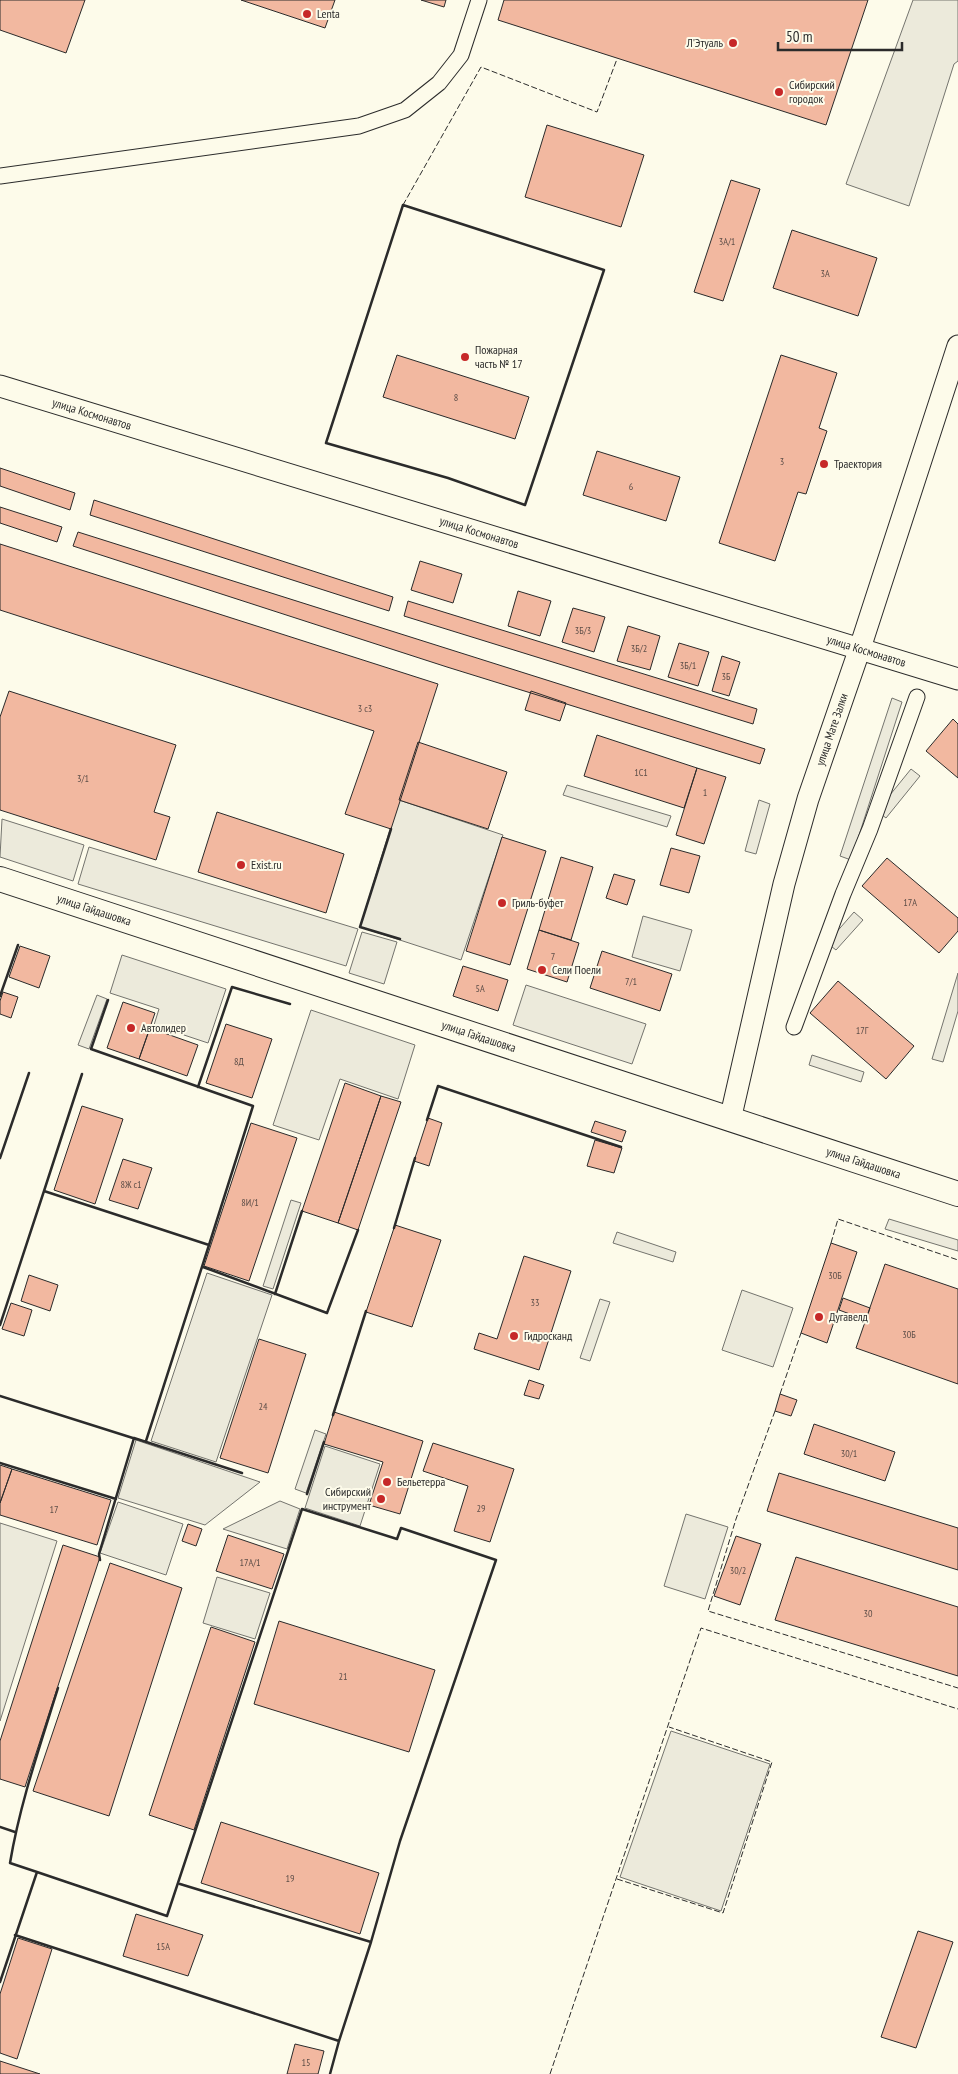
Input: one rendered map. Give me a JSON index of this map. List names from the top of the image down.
{
  "streets": {
    "main road": ["улица Гайдашовка"],
    "street": ["улица Космонавтов", "улица Мате Залки"]
  },
  "crossings": [
    ["улица Космонавтов", "улица Мате Залки"],
    ["улица Мате Залки", "улица Гайдашовка"]
  ],
  "places": [
    "Lenta",
    "Л'Этуаль",
    "Сибирский городок",
    "Пожарная часть № 17",
    "Траектория",
    "Exist.ru",
    "Гриль-буфет",
    "Сели Поели",
    "Автолидер",
    "Дугавелд",
    "Гидросканд",
    "Бельетерра",
    "Сибирский инструмент"
  ],
  "house_numbers": [
    "3А/1",
    "3А",
    "8",
    "3",
    "6",
    "3Б/3",
    "3Б/2",
    "3Б/1",
    "3Б",
    "3 с3",
    "1С1",
    "3/1",
    "1",
    "17А",
    "7",
    "7/1",
    "5А",
    "17Г",
    "8Д",
    "8Ж с1",
    "8И/1",
    "30Б",
    "33",
    "30Б",
    "24",
    "30/1",
    "29",
    "17",
    "17А/1",
    "30/2",
    "30",
    "21",
    "19",
    "15А",
    "15"
  ],
  "scale_bar": "50 m"
}
